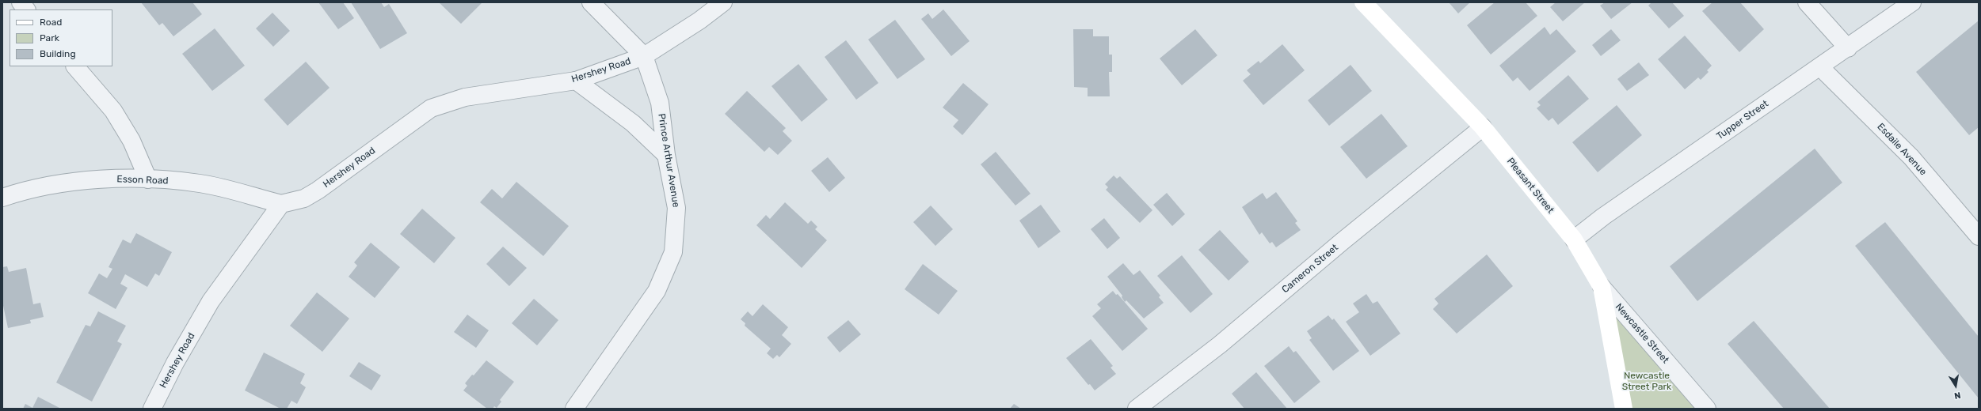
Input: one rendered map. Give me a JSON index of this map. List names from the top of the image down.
{
  "streets": {
    "main road": ["Pleasant Street"],
    "street": [
      "Hershey Road",
      "Tupper Street",
      "Esdaile Avenue",
      "Prince Arthur Avenue",
      "Esson Road",
      "Cameron Street",
      "Newcastle Street"
    ]
  },
  "crossings": [
    ["Hershey Road", "Prince Arthur Avenue"],
    ["Hershey Road", "Esson Road"],
    ["Tupper Street", "Esdaile Avenue"],
    ["Tupper Street", "Pleasant Street"],
    ["Pleasant Street", "Cameron Street"],
    ["Pleasant Street", "Newcastle Street"]
  ],
  "parks": ["Newcastle Street Park"],
  "legend": ["Road", "Park", "Building"],
  "north": "bottom"
}
